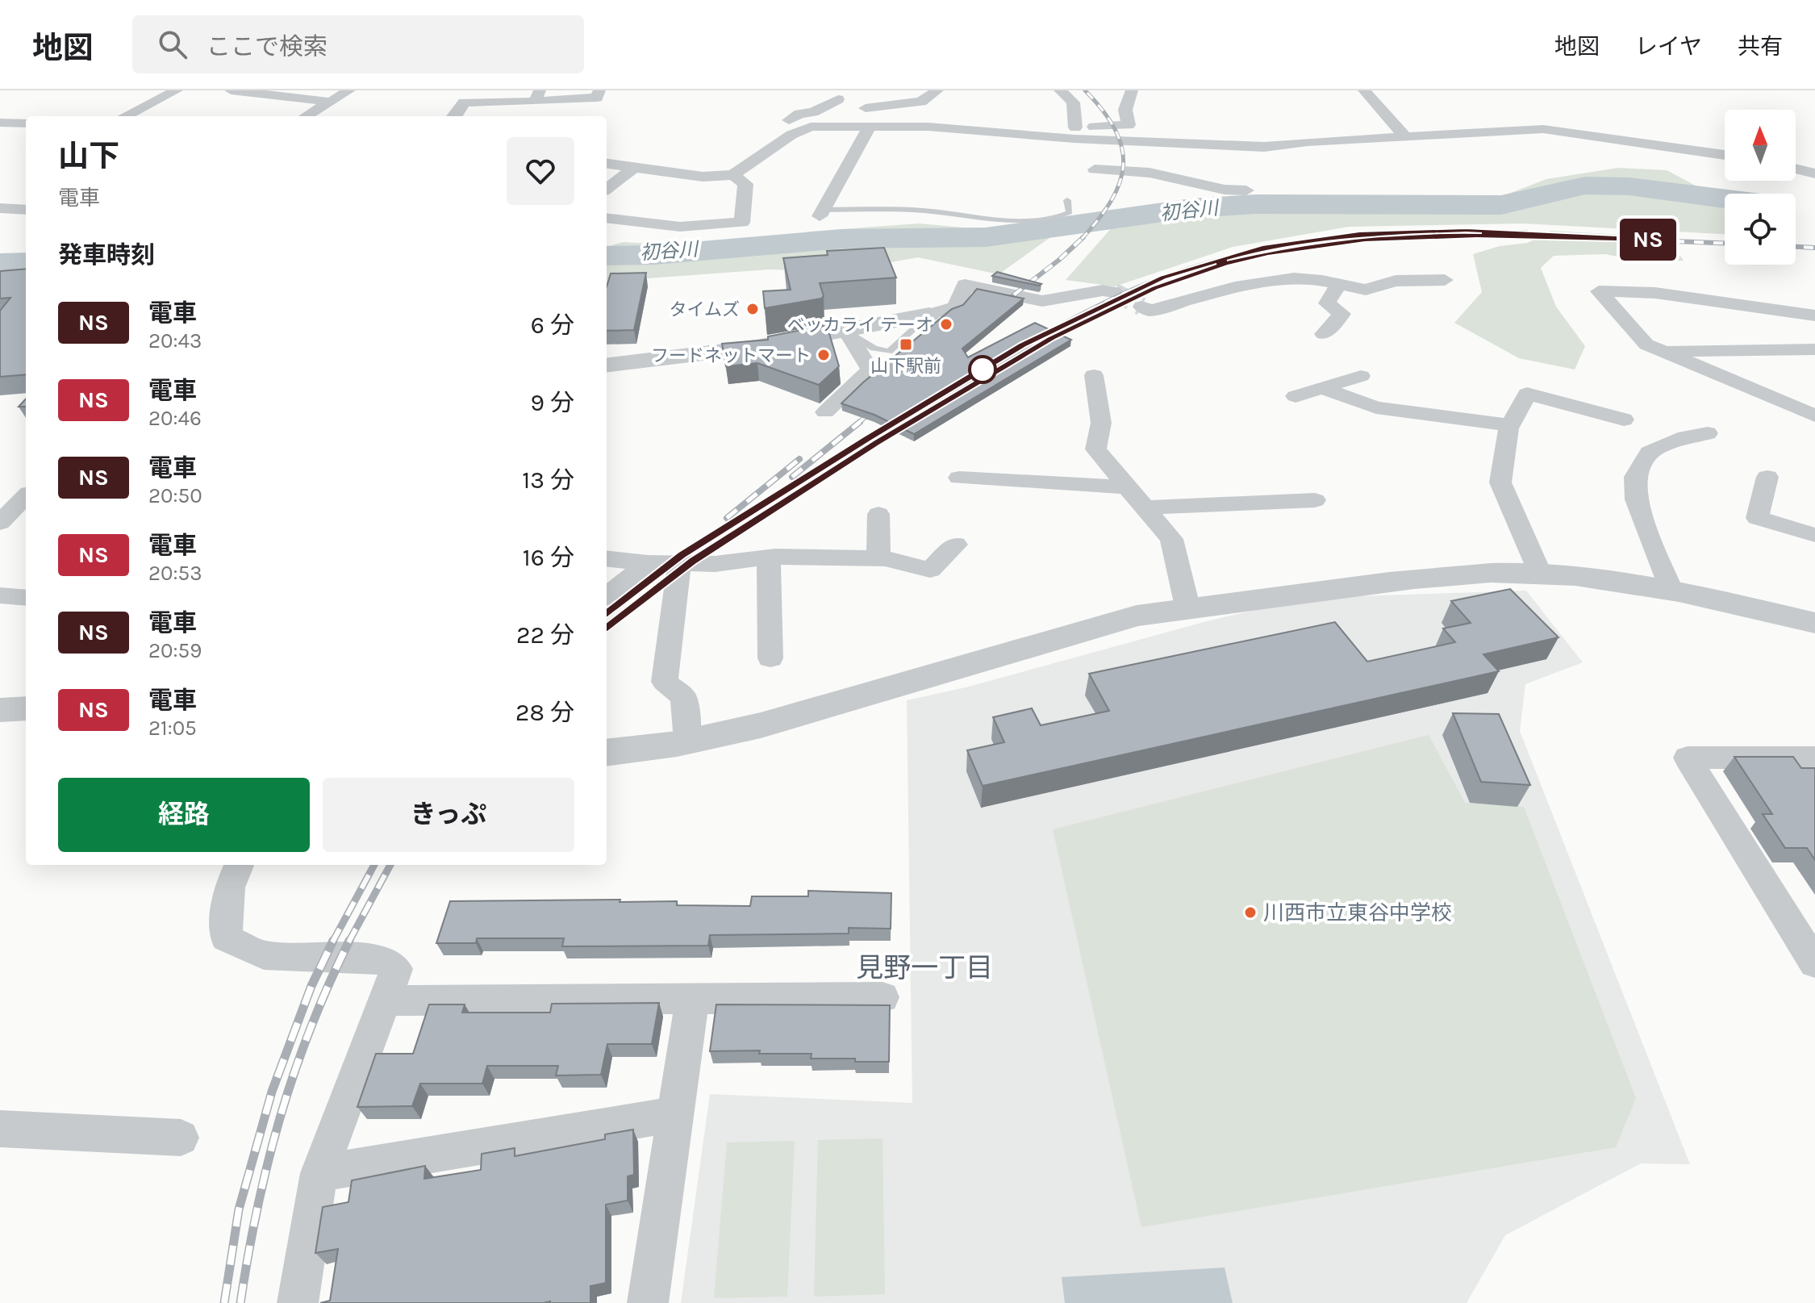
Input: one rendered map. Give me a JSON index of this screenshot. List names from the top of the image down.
{
  "districts": ["見野一丁目"],
  "water": ["初谷川"],
  "places": {
    "other": [
      "タイムズ",
      "ベッカライ テーオ",
      "フードネットマート",
      "川西市立東谷中学校"
    ],
    "transit": ["山下駅前"]
  },
  "north": "top",
  "page": {
    "header": "地図",
    "search": "ここで検索",
    "nav": ["地図", "レイヤ", "共有"],
    "on_map": "NS",
    "heading": [
      ["山下", "電車"],
      "発車時刻"
    ],
    "list": [
      {
        "mark": "NS",
        "name": "電車",
        "note": "20:43",
        "value": "6 分"
      },
      {
        "mark": "NS",
        "name": "電車",
        "note": "20:46",
        "value": "9 分"
      },
      {
        "mark": "NS",
        "name": "電車",
        "note": "20:50",
        "value": "13 分"
      },
      {
        "mark": "NS",
        "name": "電車",
        "note": "20:53",
        "value": "16 分"
      },
      {
        "mark": "NS",
        "name": "電車",
        "note": "20:59",
        "value": "22 分"
      },
      {
        "mark": "NS",
        "name": "電車",
        "note": "21:05",
        "value": "28 分"
      }
    ],
    "buttons": ["経路", "きっぷ"]
  }
}
